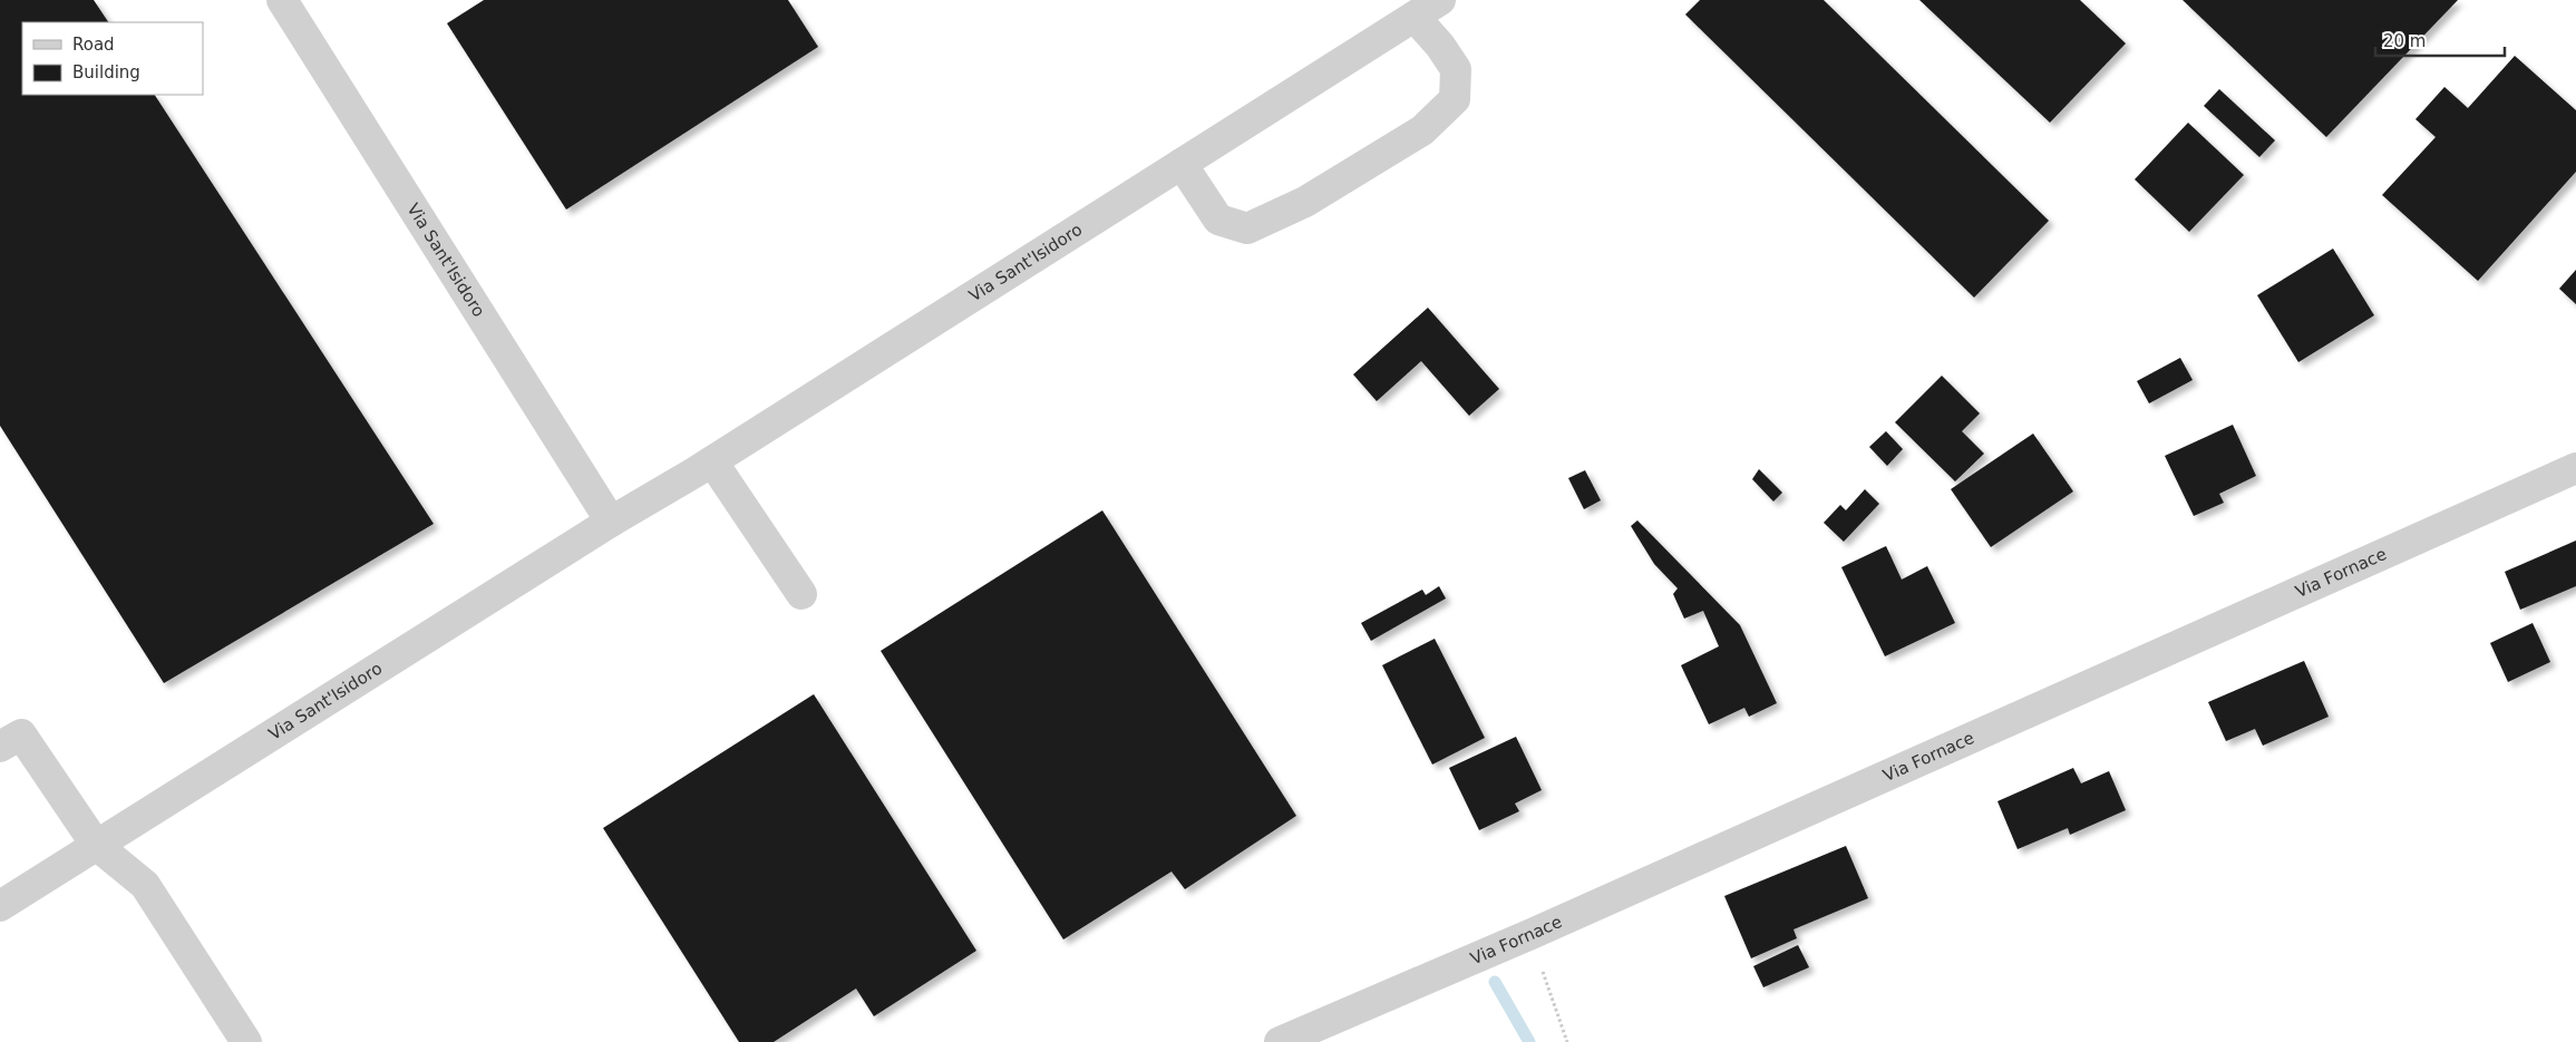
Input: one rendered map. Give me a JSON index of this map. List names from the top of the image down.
{
  "streets": {
    "street": ["Via Sant'Isidoro", "Via Fornace"]
  },
  "legend": ["Road", "Building"],
  "scale_bar": "20 m"
}
